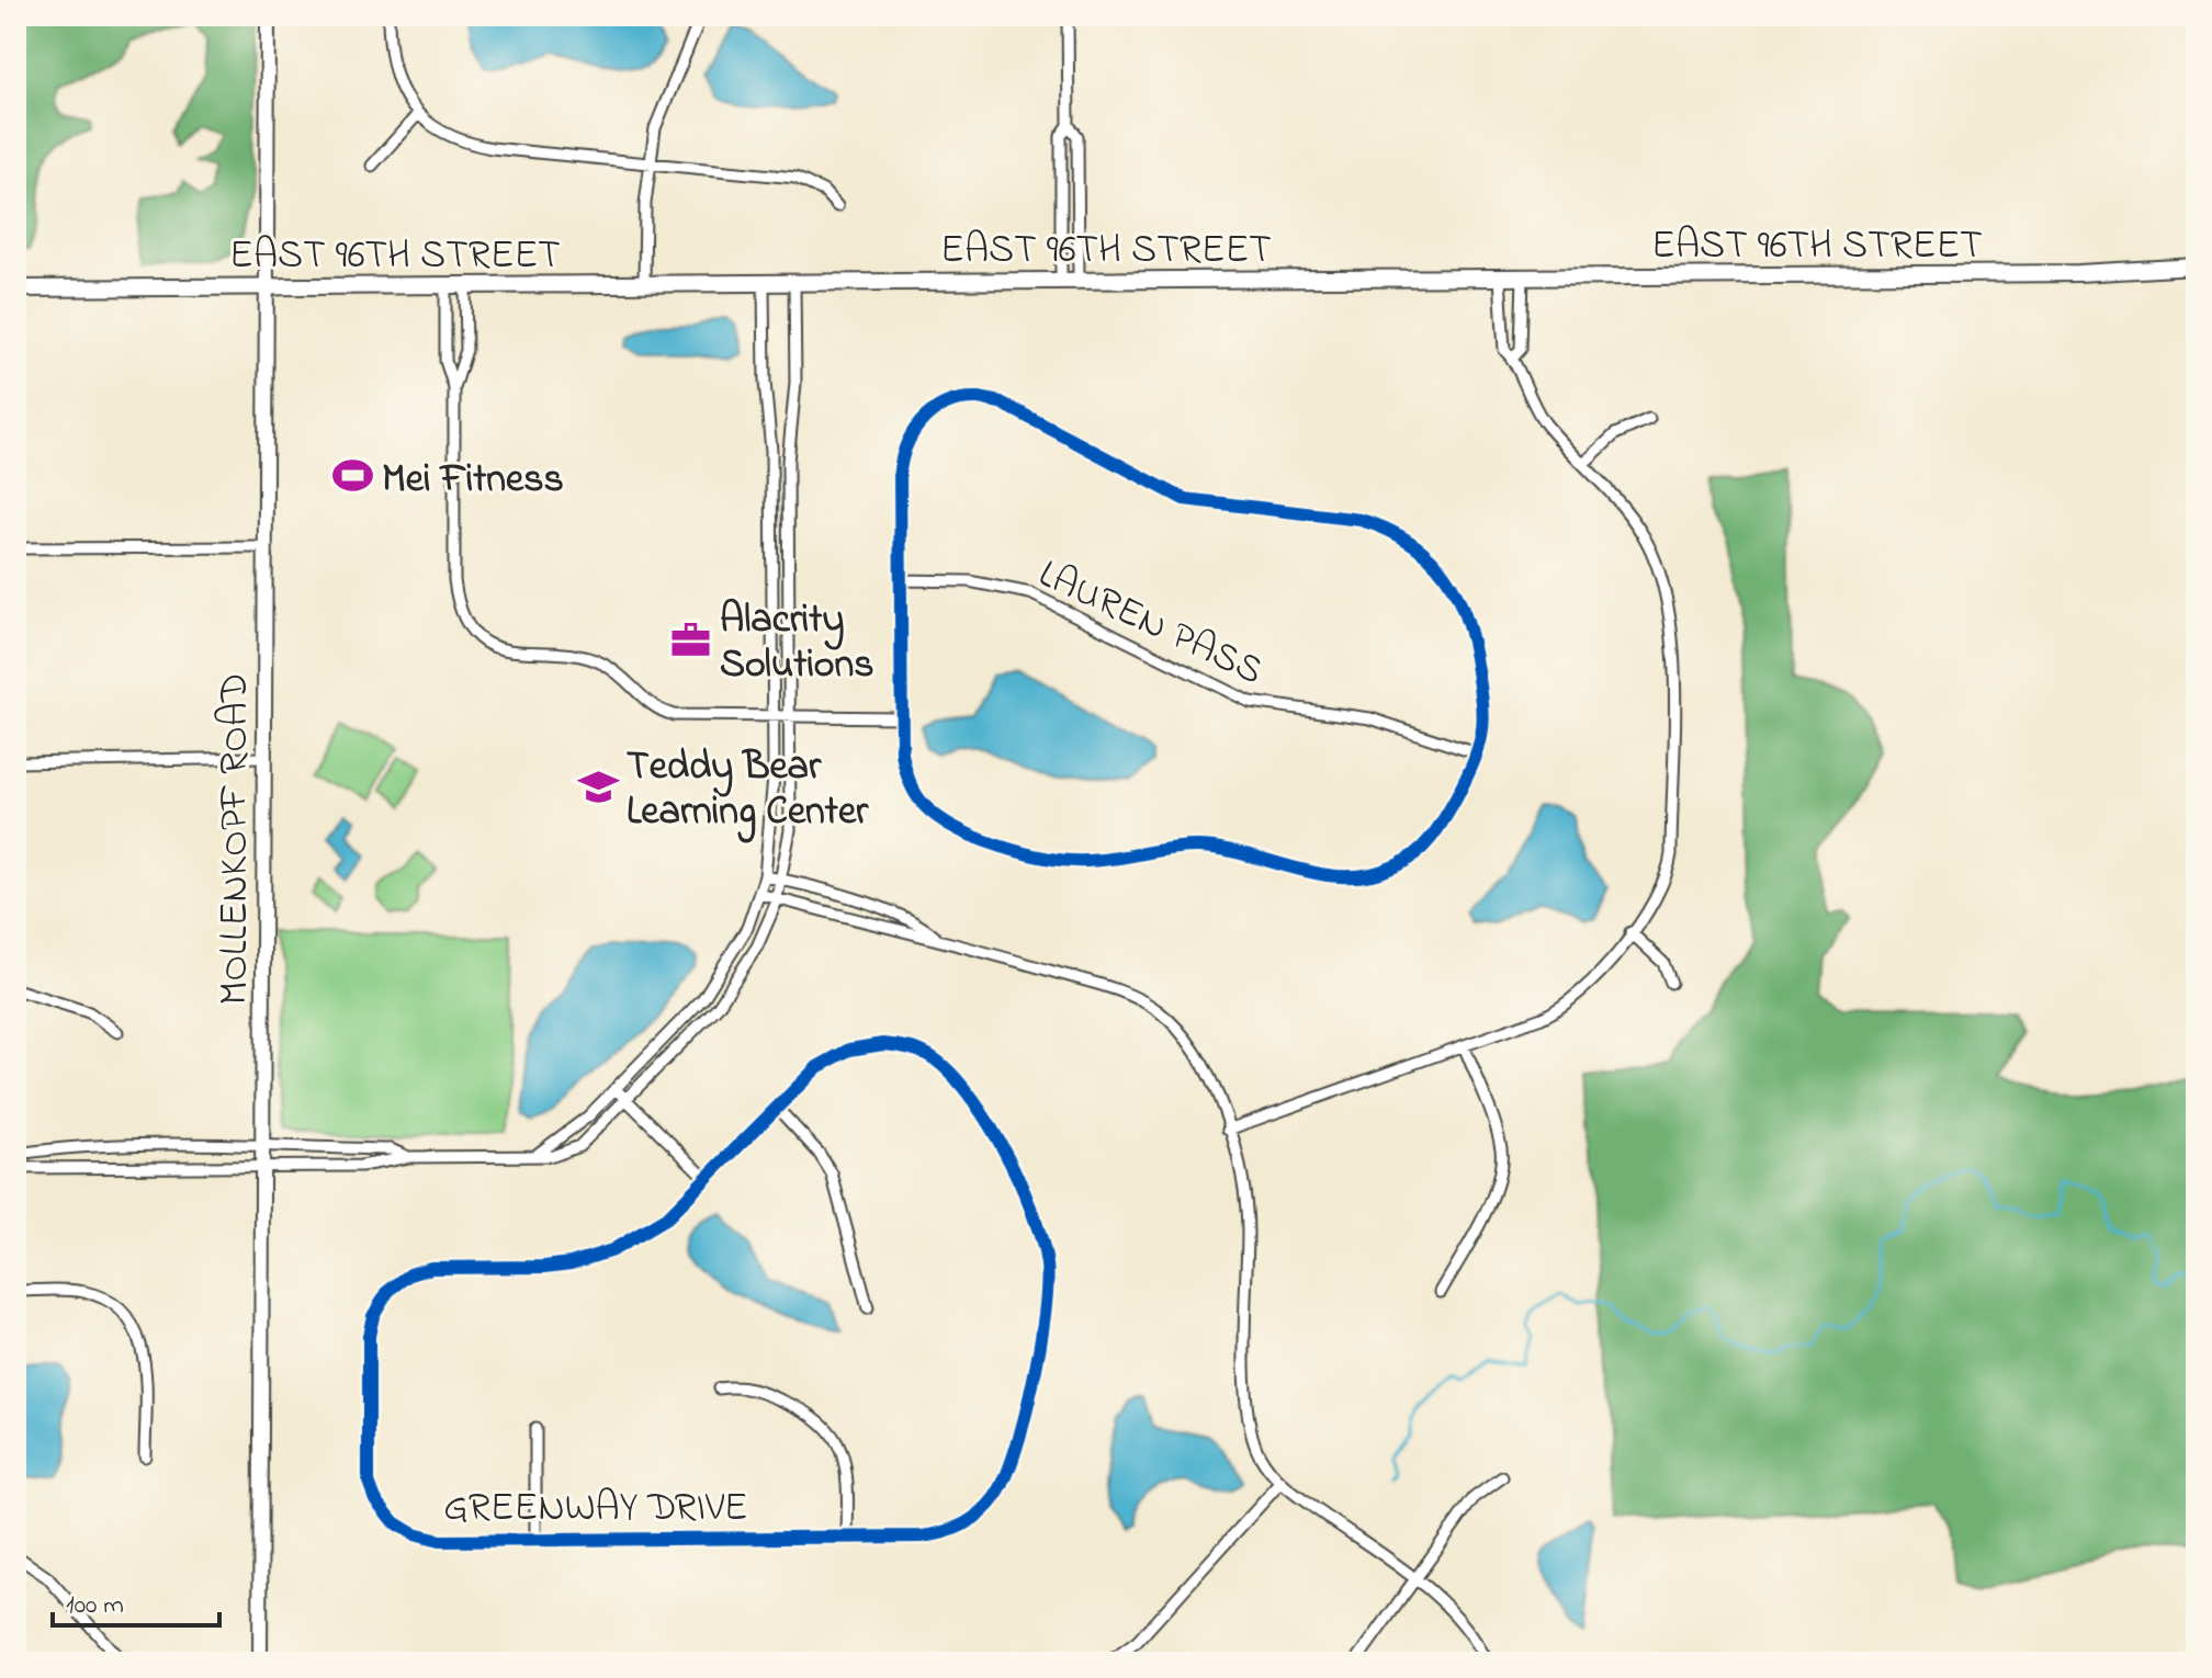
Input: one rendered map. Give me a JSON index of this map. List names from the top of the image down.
{
  "streets": {
    "main road": ["EAST 96TH STREET"],
    "street": ["LAUREN PASS", "MOLLENKOPF ROAD", "GREENWAY DRIVE"]
  },
  "crossings": [
    ["EAST 96TH STREET", "MOLLENKOPF ROAD"]
  ],
  "places": {
    "sports": ["Mei Fitness"],
    "office": ["Alacrity Solutions"],
    "school or university": ["Teddy Bear Learning Center"]
  },
  "scale_bar": "100 m"
}
